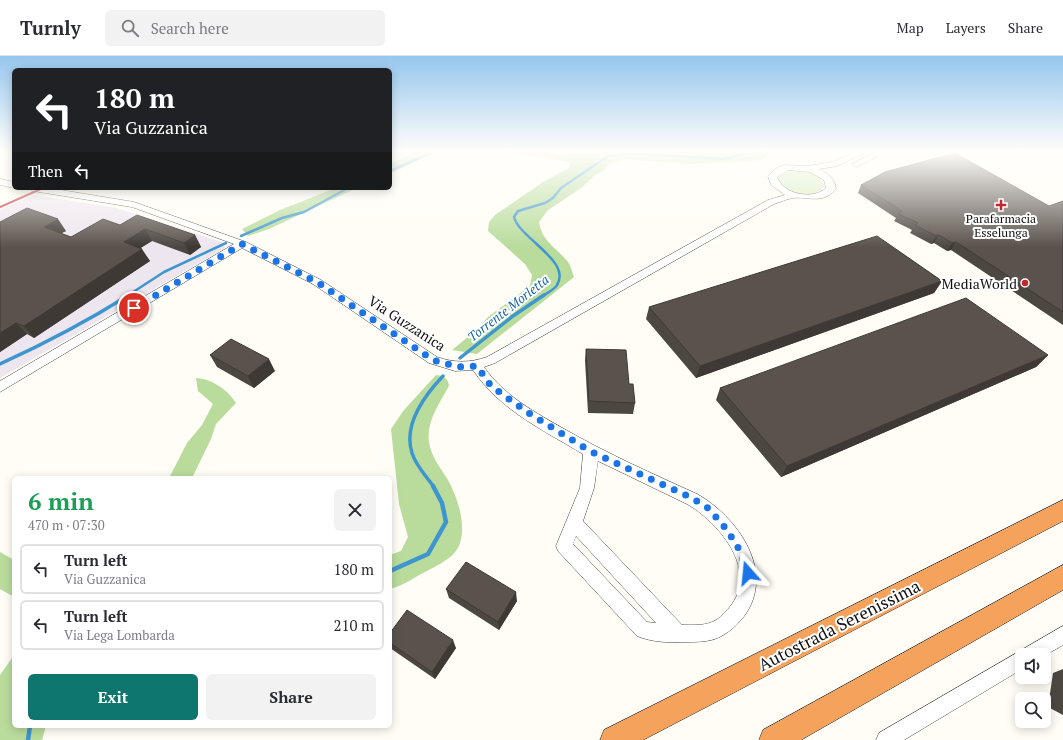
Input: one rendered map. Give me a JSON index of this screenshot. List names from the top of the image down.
{
  "streets": {
    "highway": ["Autostrada Serenissima"],
    "street": ["Via Guzzanica"]
  },
  "water": ["Torrente Morletta"],
  "places": {
    "health": ["Parafarmacia Esselunga"],
    "other": ["MediaWorld"]
  },
  "page": {
    "header": "Turnly",
    "search": "Search here",
    "nav": ["Map", "Layers", "Share"],
    "turn": ["180 m", "Via Guzzanica"],
    "then": "Then",
    "heading": ["6 min", "470 m · 07:30"],
    "list": [
      {
        "name": "Turn left",
        "note": "Via Guzzanica",
        "value": "180 m"
      },
      {
        "name": "Turn left",
        "note": "Via Lega Lombarda",
        "value": "210 m"
      }
    ],
    "buttons": ["Exit", "Share"]
  }
}
